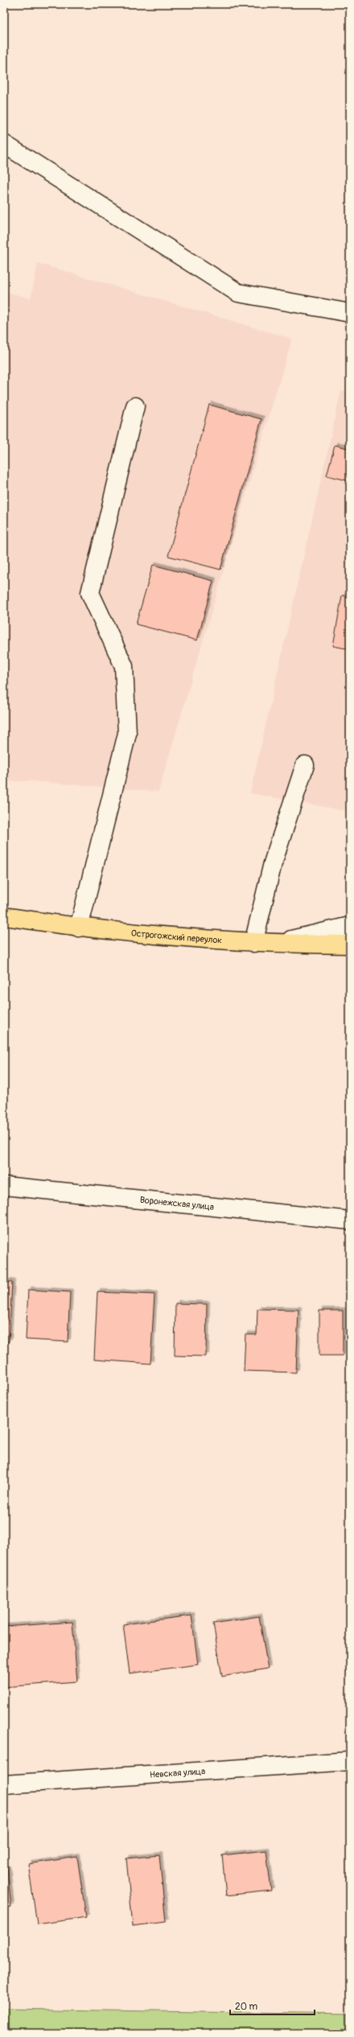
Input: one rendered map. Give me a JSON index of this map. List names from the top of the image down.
{
  "streets": {
    "main road": ["Острогожский переулок"],
    "street": ["Воронежская улица", "Невская улица"]
  },
  "scale_bar": "20 m"
}
